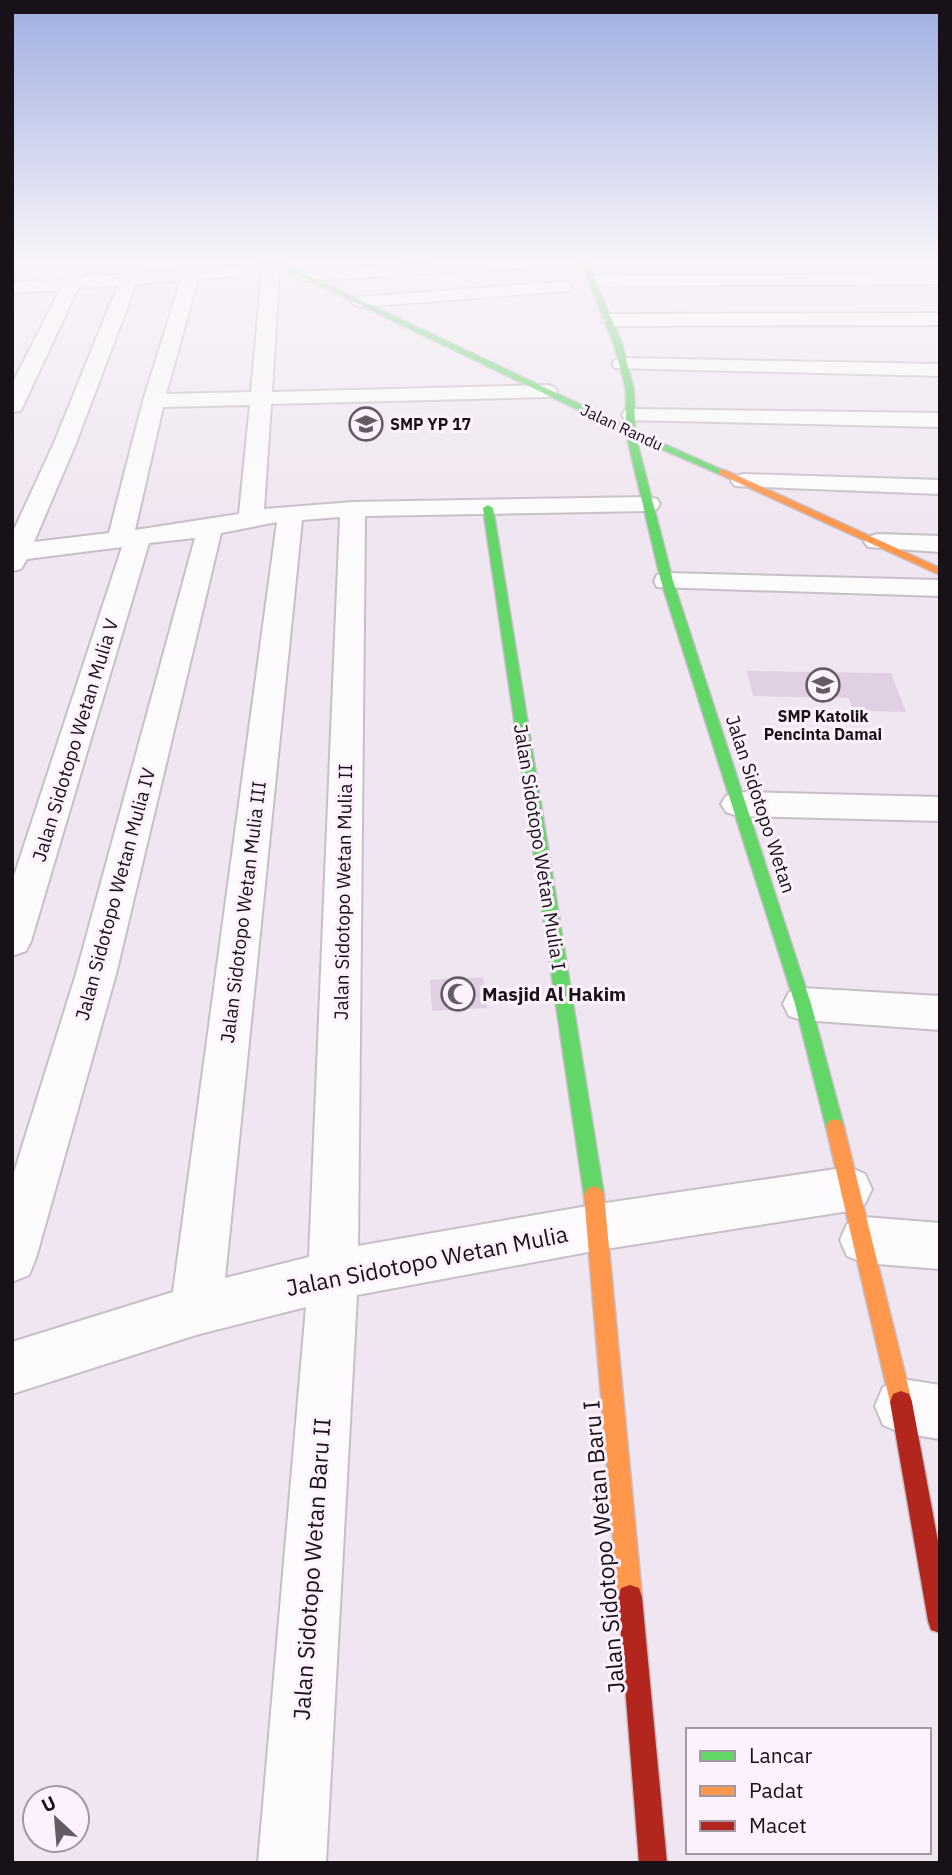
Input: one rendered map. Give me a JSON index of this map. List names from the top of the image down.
{
  "streets": {
    "street": [
      "Jalan Randu",
      "Jalan Sidotopo Wetan Mulia V",
      "Jalan Sidotopo Wetan",
      "Jalan Sidotopo Wetan Mulia I",
      "Jalan Sidotopo Wetan Mulia II",
      "Jalan Sidotopo Wetan Mulia IV",
      "Jalan Sidotopo Wetan Mulia III",
      "Jalan Sidotopo Wetan Mulia",
      "Jalan Sidotopo Wetan Baru I",
      "Jalan Sidotopo Wetan Baru II"
    ]
  },
  "crossings": [
    ["Jalan Randu", "Jalan Sidotopo Wetan"],
    ["Jalan Sidotopo Wetan", "Jalan Sidotopo Wetan Mulia"],
    ["Jalan Sidotopo Wetan Mulia I", "Jalan Sidotopo Wetan Mulia"],
    ["Jalan Sidotopo Wetan Mulia I", "Jalan Sidotopo Wetan Baru I"],
    ["Jalan Sidotopo Wetan Mulia II", "Jalan Sidotopo Wetan Mulia"],
    ["Jalan Sidotopo Wetan Mulia II", "Jalan Sidotopo Wetan Baru II"],
    ["Jalan Sidotopo Wetan Mulia III", "Jalan Sidotopo Wetan Mulia"],
    ["Jalan Sidotopo Wetan Mulia", "Jalan Sidotopo Wetan Baru I"],
    ["Jalan Sidotopo Wetan Mulia", "Jalan Sidotopo Wetan Baru II"]
  ],
  "places": {
    "school or university": ["SMP YP 17", "SMP Katolik Pencinta Damai"],
    "mosque": ["Masjid Al Hakim"]
  },
  "legend": ["Lancar", "Padat", "Macet"],
  "north": "top left"
}
